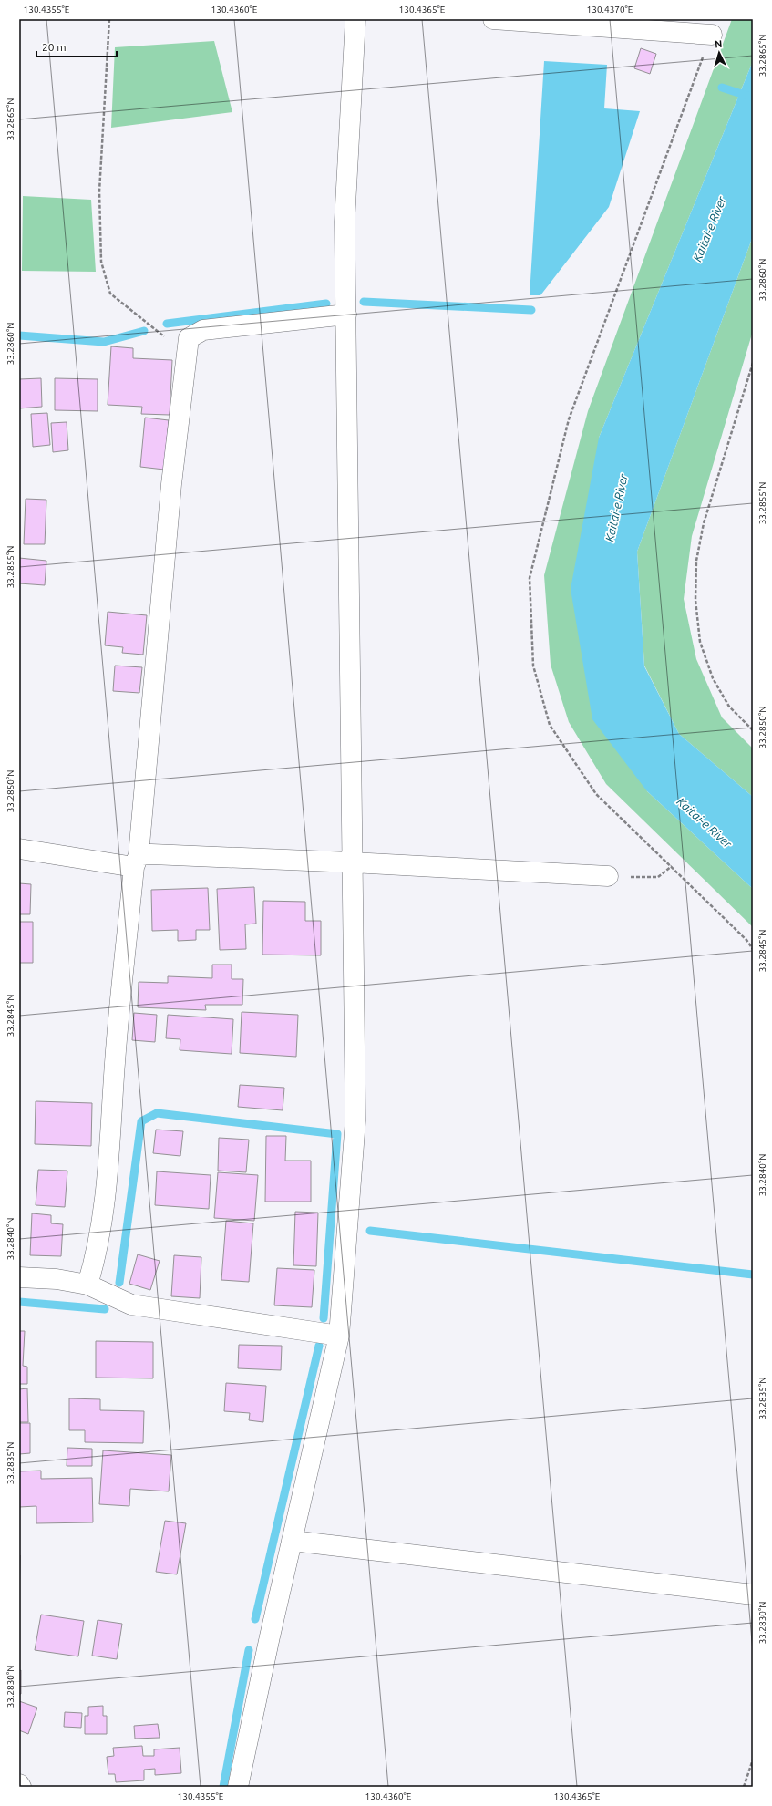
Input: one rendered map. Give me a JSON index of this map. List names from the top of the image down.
{
  "water": ["Kaitai-e River"],
  "scale_bar": "20 m",
  "north": "top",
  "coordinates": [
    "130.4355°E",
    "130.4360°E",
    "130.4365°E",
    "130.4370°E",
    "33.2865°N",
    "33.2860°N",
    "33.2855°N",
    "33.2850°N",
    "33.2845°N",
    "33.2840°N",
    "33.2835°N",
    "33.2830°N"
  ]
}
